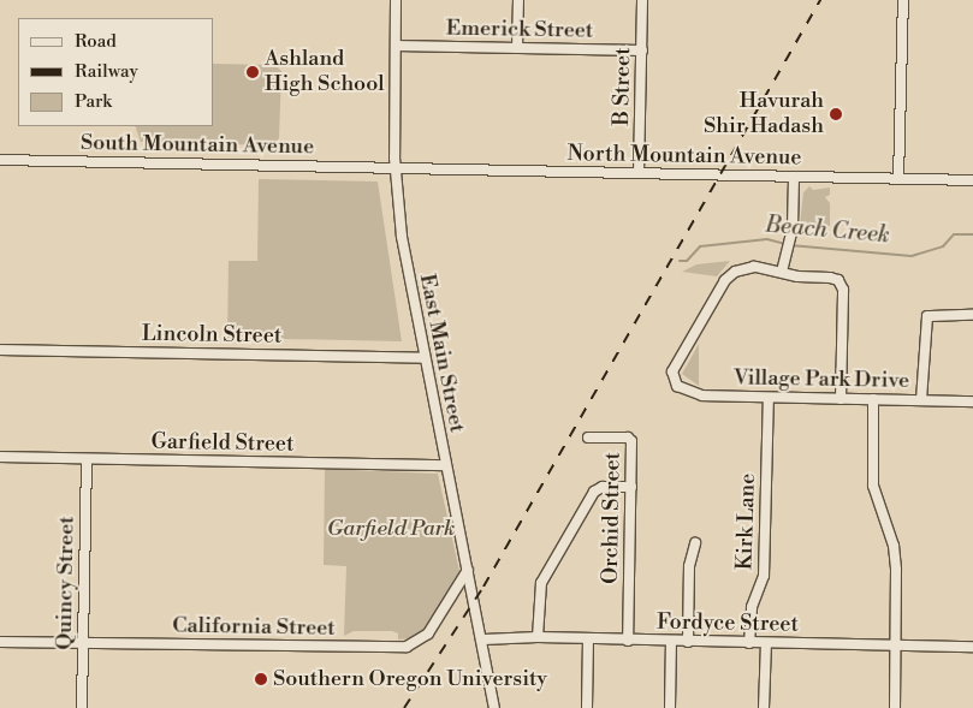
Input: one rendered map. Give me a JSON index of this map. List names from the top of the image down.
{
  "streets": {
    "street": [
      "Emerick Street",
      "B Street",
      "South Mountain Avenue",
      "North Mountain Avenue",
      "Lincoln Street",
      "East Main Street",
      "Village Park Drive",
      "Garfield Street",
      "Orchid Street",
      "Kirk Lane",
      "Quincy Street",
      "Fordyce Street",
      "California Street"
    ]
  },
  "crossings": [
    ["Emerick Street", "B Street"],
    ["Emerick Street", "East Main Street"],
    ["B Street", "North Mountain Avenue"],
    ["South Mountain Avenue", "North Mountain Avenue"],
    ["South Mountain Avenue", "East Main Street"],
    ["North Mountain Avenue", "East Main Street"],
    ["Lincoln Street", "East Main Street"],
    ["East Main Street", "Garfield Street"],
    ["East Main Street", "Fordyce Street"],
    ["East Main Street", "California Street"],
    ["Village Park Drive", "Kirk Lane"],
    ["Garfield Street", "Quincy Street"],
    ["Orchid Street", "Fordyce Street"],
    ["Kirk Lane", "Fordyce Street"],
    ["Quincy Street", "California Street"]
  ],
  "water": ["Beach Creek"],
  "parks": ["Garfield Park"],
  "places": ["Ashland High School", "Havurah Shir Hadash", "Southern Oregon University"],
  "legend": ["Road", "Railway", "Park"]
}
